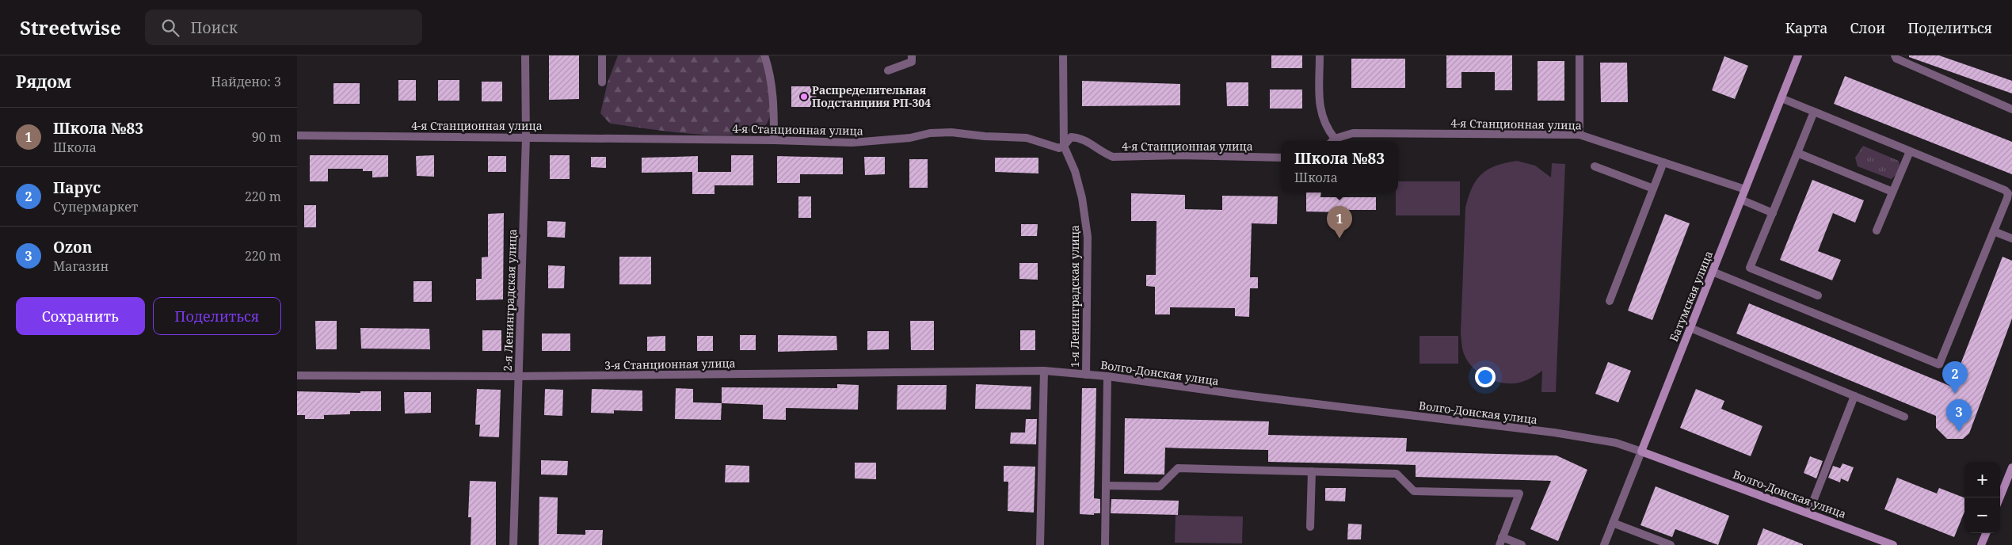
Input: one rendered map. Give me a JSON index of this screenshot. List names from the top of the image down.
{
  "streets": {
    "street": [
      "4-я Станционная улица",
      "1-я Ленинградская улица",
      "Батумская улица",
      "2-я Ленинградская улица",
      "3-я Станционная улица",
      "Волго-Донская улица"
    ]
  },
  "crossings": [
    ["4-я Станционная улица", "1-я Ленинградская улица"],
    ["4-я Станционная улица", "Батумская улица"],
    ["4-я Станционная улица", "2-я Ленинградская улица"],
    ["1-я Ленинградская улица", "Волго-Донская улица"],
    ["Батумская улица", "Волго-Донская улица"],
    ["2-я Ленинградская улица", "3-я Станционная улица"],
    ["3-я Станционная улица", "Волго-Донская улица"]
  ],
  "places": ["Распределительная Подстанциия РП-304"],
  "page": {
    "header": "Streetwise",
    "search": "Поиск",
    "nav": ["Карта", "Слои", "Поделиться"],
    "heading": ["Рядом", "Найдено: 3"],
    "list": [
      {
        "mark": "1",
        "name": "Школа №83",
        "note": "Школа",
        "value": "90 m"
      },
      {
        "mark": "2",
        "name": "Парус",
        "note": "Супермаркет",
        "value": "220 m"
      },
      {
        "mark": "3",
        "name": "Ozon",
        "note": "Магазин",
        "value": "220 m"
      }
    ],
    "popup": ["Школа №83", "Школа"],
    "pins": ["1", "2", "3"],
    "buttons": ["Сохранить", "Поделиться"],
    "map_buttons": ["+", "−"]
  }
}
